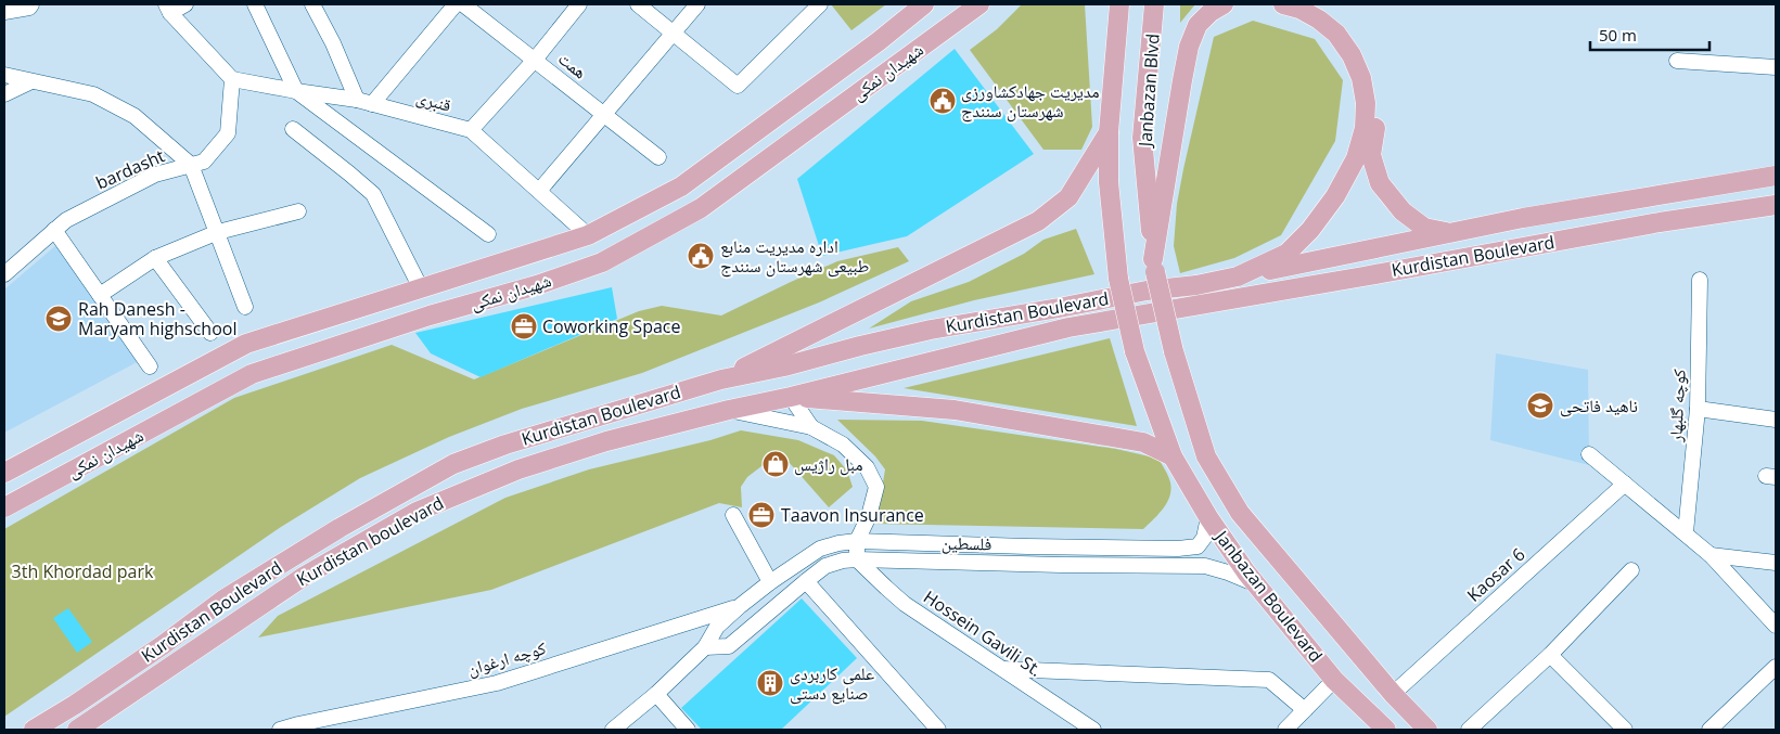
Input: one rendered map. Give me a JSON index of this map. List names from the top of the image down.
{
  "streets": {
    "main road": [
      "شهیدان نمکی",
      "Janbazan Blvd",
      "Kurdistan Boulevard",
      "Kurdistan boulevard",
      "Janbazan Boulevard"
    ],
    "street": [
      "همت",
      "قنبری",
      "bardasht",
      "کوچه گلبهار",
      "فلسطین",
      "Kaosar 6",
      "Hossein Gavili St.",
      "کوچه ارغوان"
    ]
  },
  "crossings": [
    ["شهیدان نمکی", "قنبری"],
    ["Janbazan Blvd", "Janbazan Boulevard"],
    ["قنبری", "bardasht"],
    ["Kurdistan Boulevard", "Kurdistan boulevard"],
    ["فلسطین", "Janbazan Boulevard"],
    ["فلسطین", "Hossein Gavili St."],
    ["فلسطین", "کوچه ارغوان"],
    ["Kaosar 6", "Janbazan Boulevard"]
  ],
  "parks": ["3th Khordad park"],
  "places": {
    "public building": ["مدیریت جهادکشاورزی شهرستان سنندج", "اداره مدیریت منابع طبیعی شهرستان سنندج"],
    "school or university": ["Rah Danesh - Maryam highschool", "ناهید فاتحی"],
    "office": ["Coworking Space", "Taavon Insurance"],
    "shop": ["مبل راژیس"],
    "building": ["علمی کاربردی صنایع دستی"]
  },
  "scale_bar": "50 m"
}
